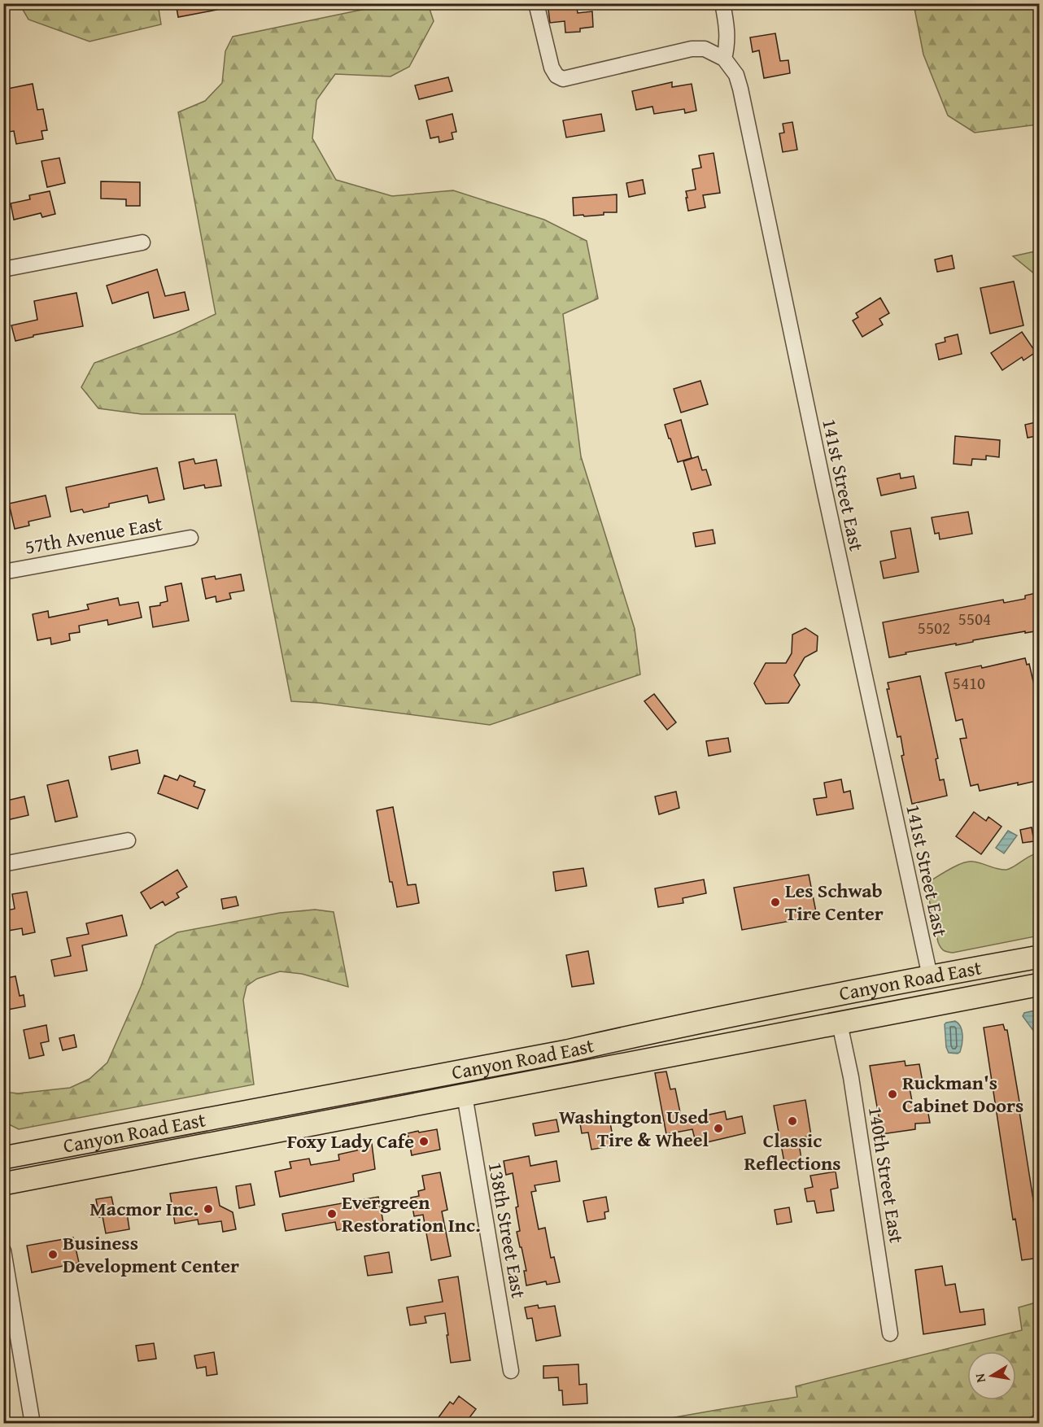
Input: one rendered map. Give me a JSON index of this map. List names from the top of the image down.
{
  "streets": {
    "main road": ["Canyon Road East"],
    "street": [
      "141st Street East",
      "57th Avenue East",
      "140th Street East",
      "138th Street East"
    ]
  },
  "crossings": [
    ["141st Street East", "Canyon Road East"],
    ["Canyon Road East", "140th Street East"],
    ["Canyon Road East", "138th Street East"]
  ],
  "places": [
    "Les Schwab Tire Center",
    "Ruckman's Cabinet Doors",
    "Classic Reflections",
    "Washington Used Tire & Wheel",
    "Foxy Lady Cafe",
    "Macmor Inc.",
    "Evergreen Restoration Inc.",
    "Business Development Center"
  ],
  "house_numbers": ["5504", "5502", "5410"],
  "north": "left"
}
